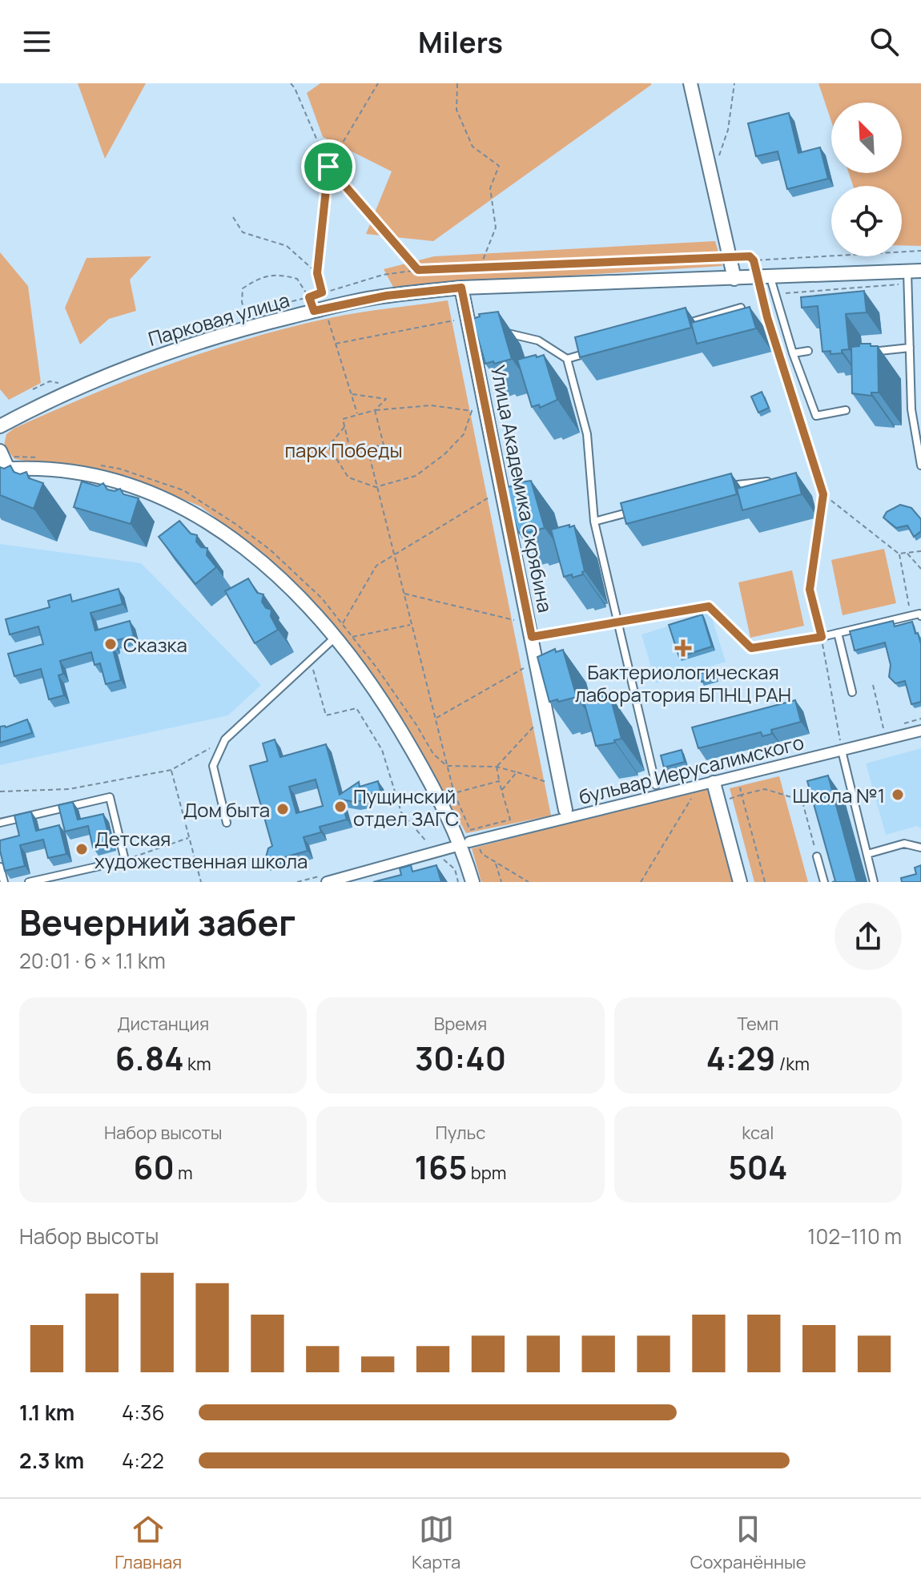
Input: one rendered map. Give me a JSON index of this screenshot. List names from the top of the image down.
{
  "streets": {
    "street": ["Парковая улица", "Улица Академика Скрябина", "бульвар Иерусалимского"]
  },
  "crossings": [
    ["Парковая улица", "Улица Академика Скрябина"]
  ],
  "parks": ["парк Победы"],
  "places": {
    "other": [
      "Сказка",
      "Школа №1",
      "Пущинский отдел ЗАГС",
      "Дом быта",
      "Детская художественная школа"
    ],
    "health": ["Бактериологическая лаборатория БПНЦ РАН"]
  },
  "north": "top left",
  "page": {
    "header": "Milers",
    "heading": ["Вечерний забег", "20:01 · 6 × 1.1 km"],
    "stats": [
      ["Дистанция", "6.84 km"],
      ["Время", "30:40"],
      ["Темп", "4:29 /km"],
      ["Набор высоты", "60 m"],
      ["Пульс", "165 bpm"],
      ["kcal", "504"]
    ],
    "chart": ["Набор высоты", "102–110 m"],
    "list": [
      {
        "name": "1.1 km",
        "note": "4:36"
      },
      {
        "name": "2.3 km",
        "note": "4:22"
      }
    ],
    "tabs": ["Главная", "Карта", "Сохранённые"]
  }
}
